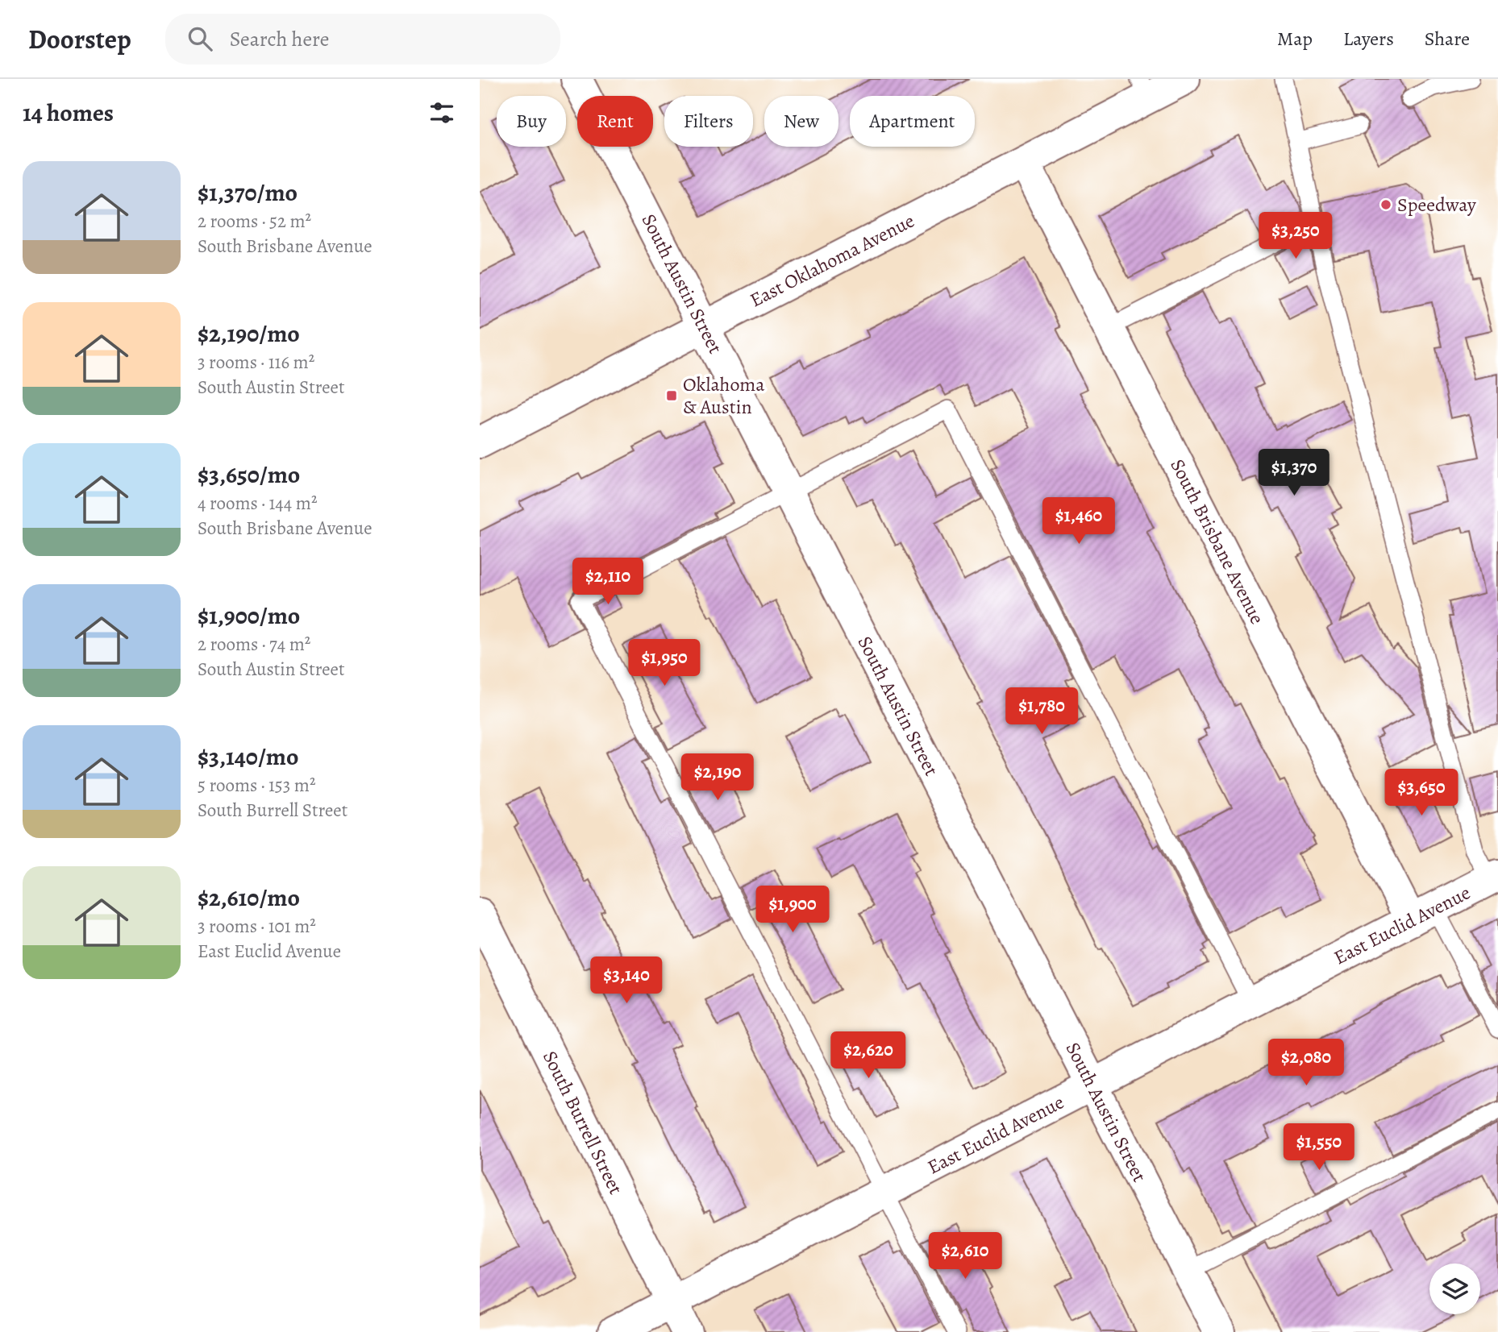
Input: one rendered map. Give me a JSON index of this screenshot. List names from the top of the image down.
{
  "streets": {
    "street": [
      "East Oklahoma Avenue",
      "South Austin Street",
      "South Brisbane Avenue",
      "East Euclid Avenue",
      "South Burrell Street"
    ]
  },
  "crossings": [
    ["East Oklahoma Avenue", "South Austin Street"],
    ["East Oklahoma Avenue", "South Brisbane Avenue"],
    ["South Austin Street", "East Euclid Avenue"],
    ["South Brisbane Avenue", "East Euclid Avenue"],
    ["East Euclid Avenue", "South Burrell Street"]
  ],
  "places": {
    "other": ["Speedway"],
    "transit": ["Oklahoma & Austin"]
  },
  "page": {
    "header": "Doorstep",
    "search": "Search here",
    "nav": ["Map", "Layers", "Share"],
    "heading": "14 homes",
    "chip": [
      "Buy",
      "Rent",
      "Filters",
      "New",
      "Apartment"
    ],
    "list": [
      {
        "name": "$1,370/mo",
        "note": "2 rooms · 52 m² · South Brisbane Avenue"
      },
      {
        "name": "$2,190/mo",
        "note": "3 rooms · 116 m² · South Austin Street"
      },
      {
        "name": "$3,650/mo",
        "note": "4 rooms · 144 m² · South Brisbane Avenue"
      },
      {
        "name": "$1,900/mo",
        "note": "2 rooms · 74 m² · South Austin Street"
      },
      {
        "name": "$3,140/mo",
        "note": "5 rooms · 153 m² · South Burrell Street"
      },
      {
        "name": "$2,610/mo",
        "note": "3 rooms · 101 m² · East Euclid Avenue"
      }
    ],
    "price": [
      "$3,250",
      "$1,370",
      "$1,460",
      "$2,110",
      "$1,950",
      "$1,780",
      "$2,190",
      "$3,650",
      "$1,900",
      "$3,140",
      "$2,620",
      "$2,080",
      "$1,550",
      "$2,610"
    ]
  }
}
